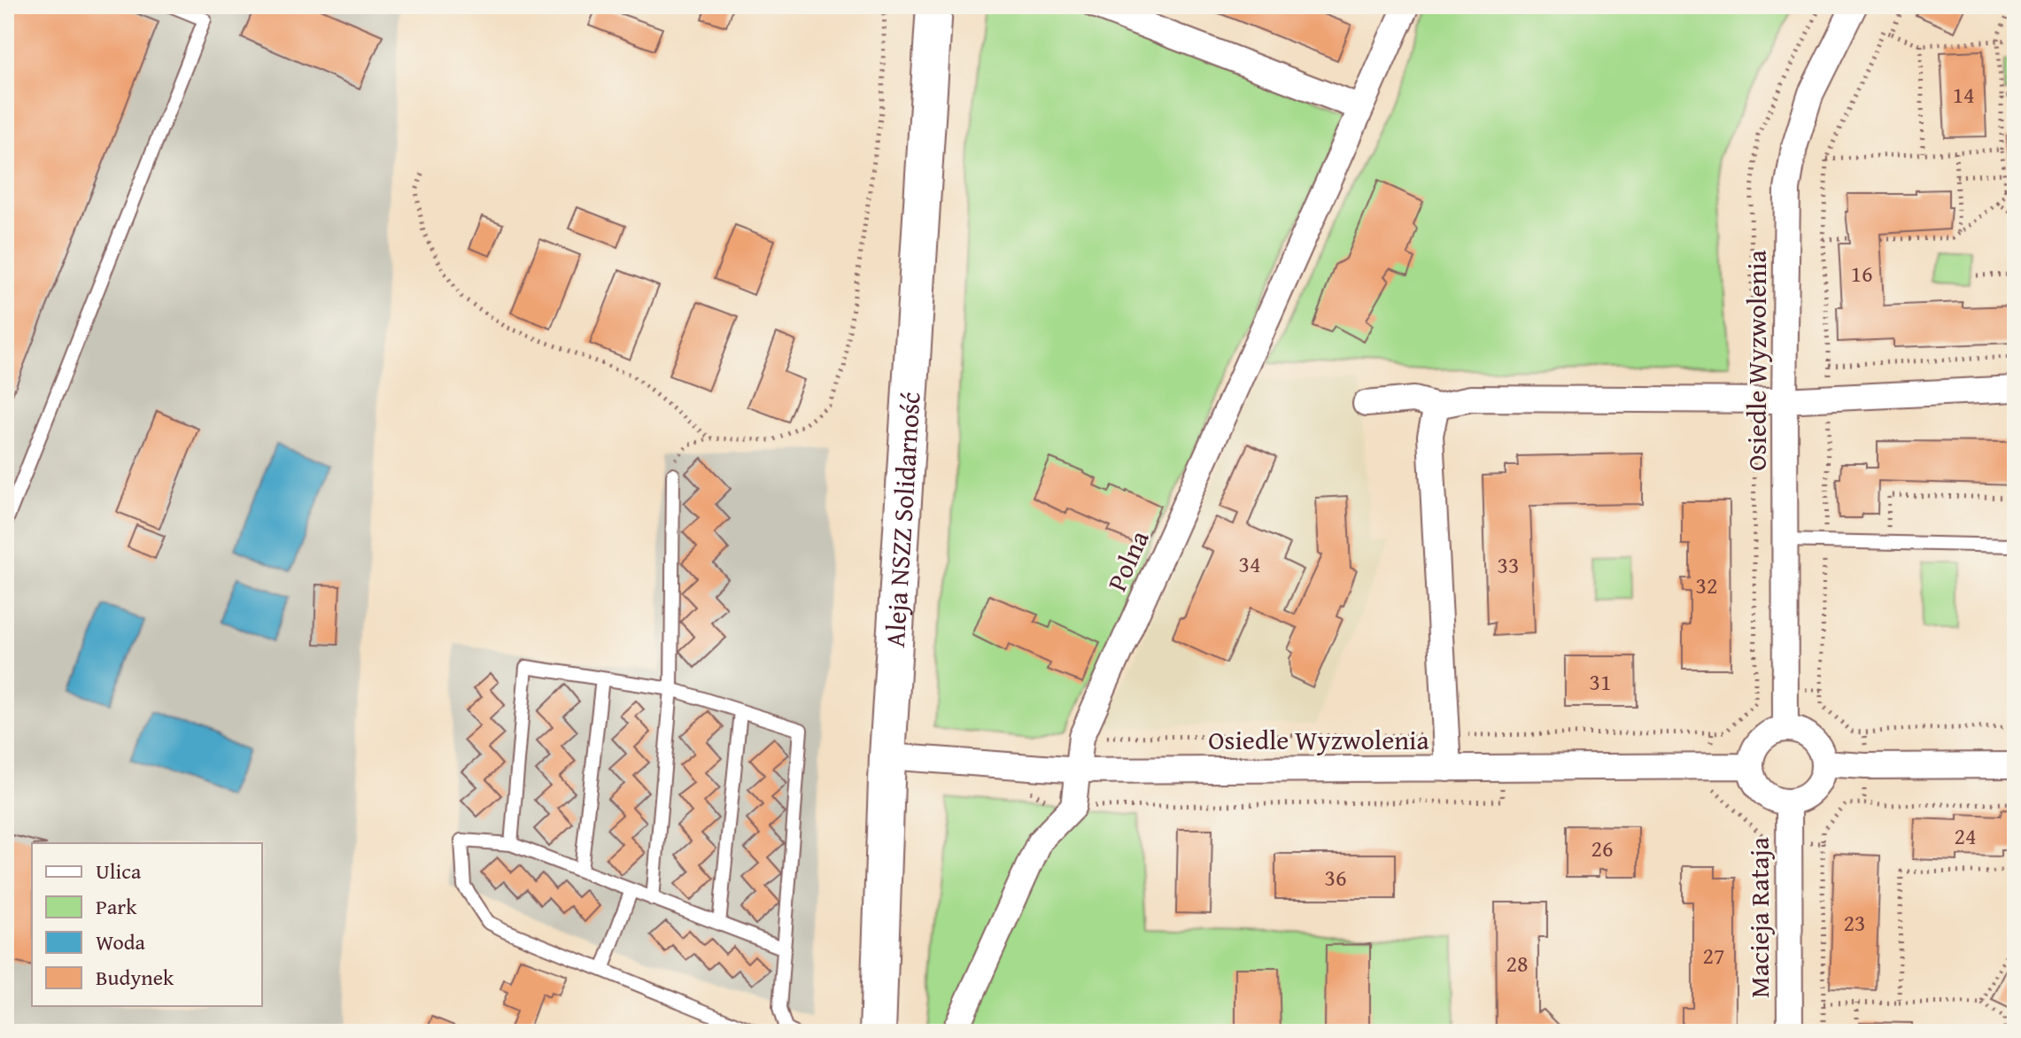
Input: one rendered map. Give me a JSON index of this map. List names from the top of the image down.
{
  "streets": {
    "street": [
      "Osiedle Wyzwolenia",
      "Aleja NSZZ Solidarność",
      "Polna",
      "Macieja Rataja"
    ]
  },
  "crossings": [
    ["Osiedle Wyzwolenia", "Aleja NSZZ Solidarność"],
    ["Osiedle Wyzwolenia", "Polna"],
    ["Osiedle Wyzwolenia", "Macieja Rataja"]
  ],
  "house_numbers": [
    "14",
    "16",
    "34",
    "33",
    "32",
    "31",
    "24",
    "26",
    "36",
    "23",
    "27",
    "28"
  ],
  "legend": [
    "Ulica",
    "Park",
    "Woda",
    "Budynek"
  ]
}
